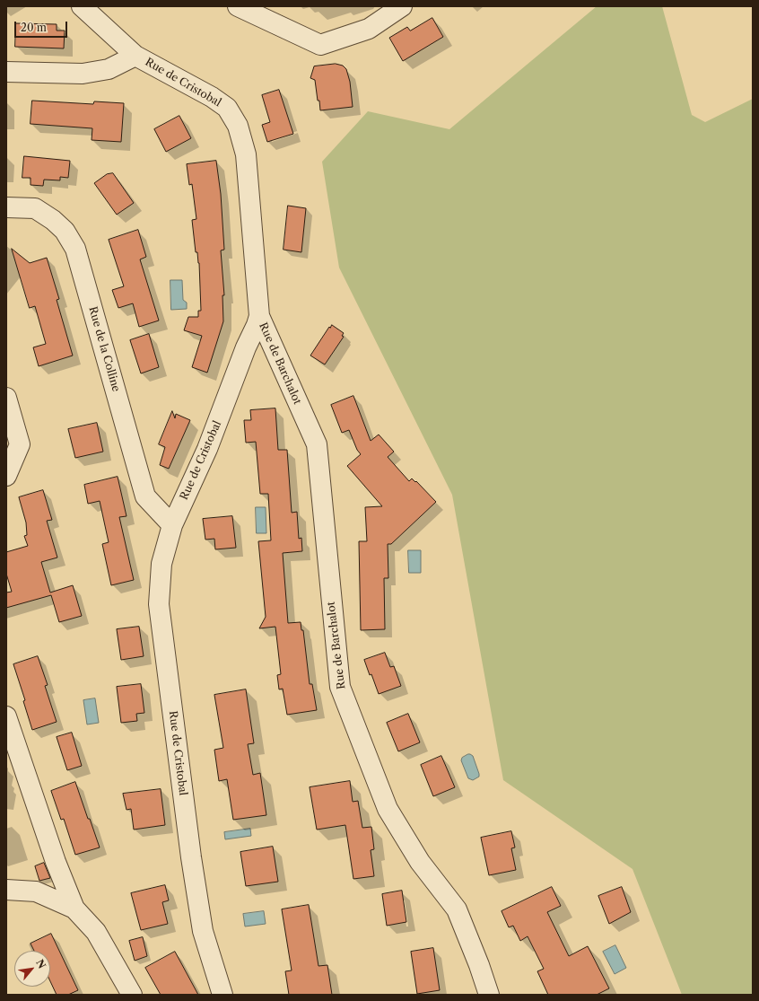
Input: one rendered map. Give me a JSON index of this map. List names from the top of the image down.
{
  "streets": {
    "street": ["Rue de Cristobal", "Rue de la Colline", "Rue de Barchalot"]
  },
  "crossings": [
    ["Rue de Cristobal", "Rue de la Colline"],
    ["Rue de Cristobal", "Rue de Barchalot"]
  ],
  "scale_bar": "20 m",
  "north": "top right"
}
